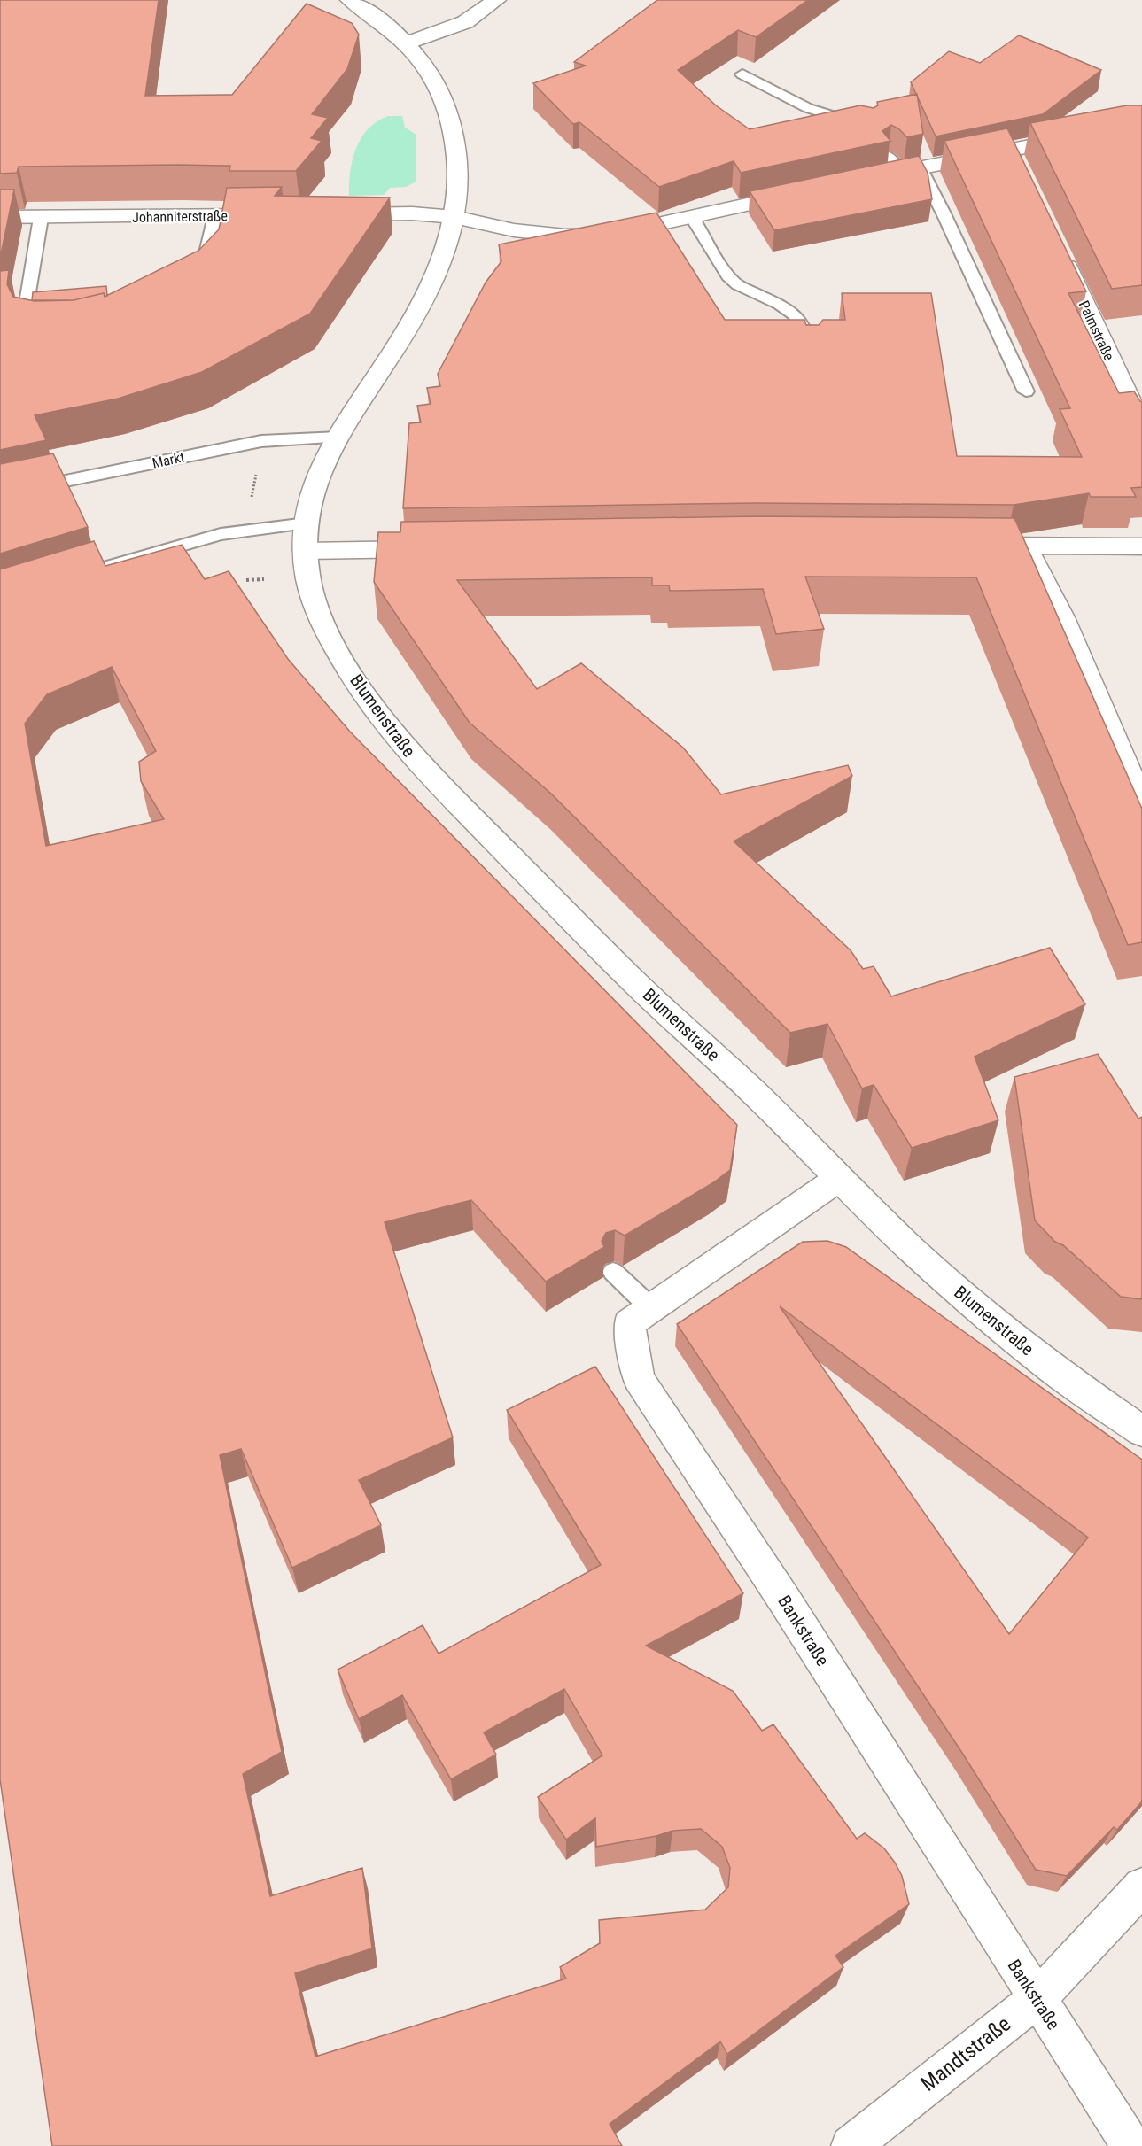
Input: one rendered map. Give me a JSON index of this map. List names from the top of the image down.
{
  "streets": {
    "street": [
      "Johanniterstraße",
      "Palmstraße",
      "Blumenstraße",
      "Bankstraße",
      "Mandtstraße"
    ],
    "lane": ["Markt"]
  },
  "crossings": [
    ["Bankstraße", "Mandtstraße"]
  ]
}
